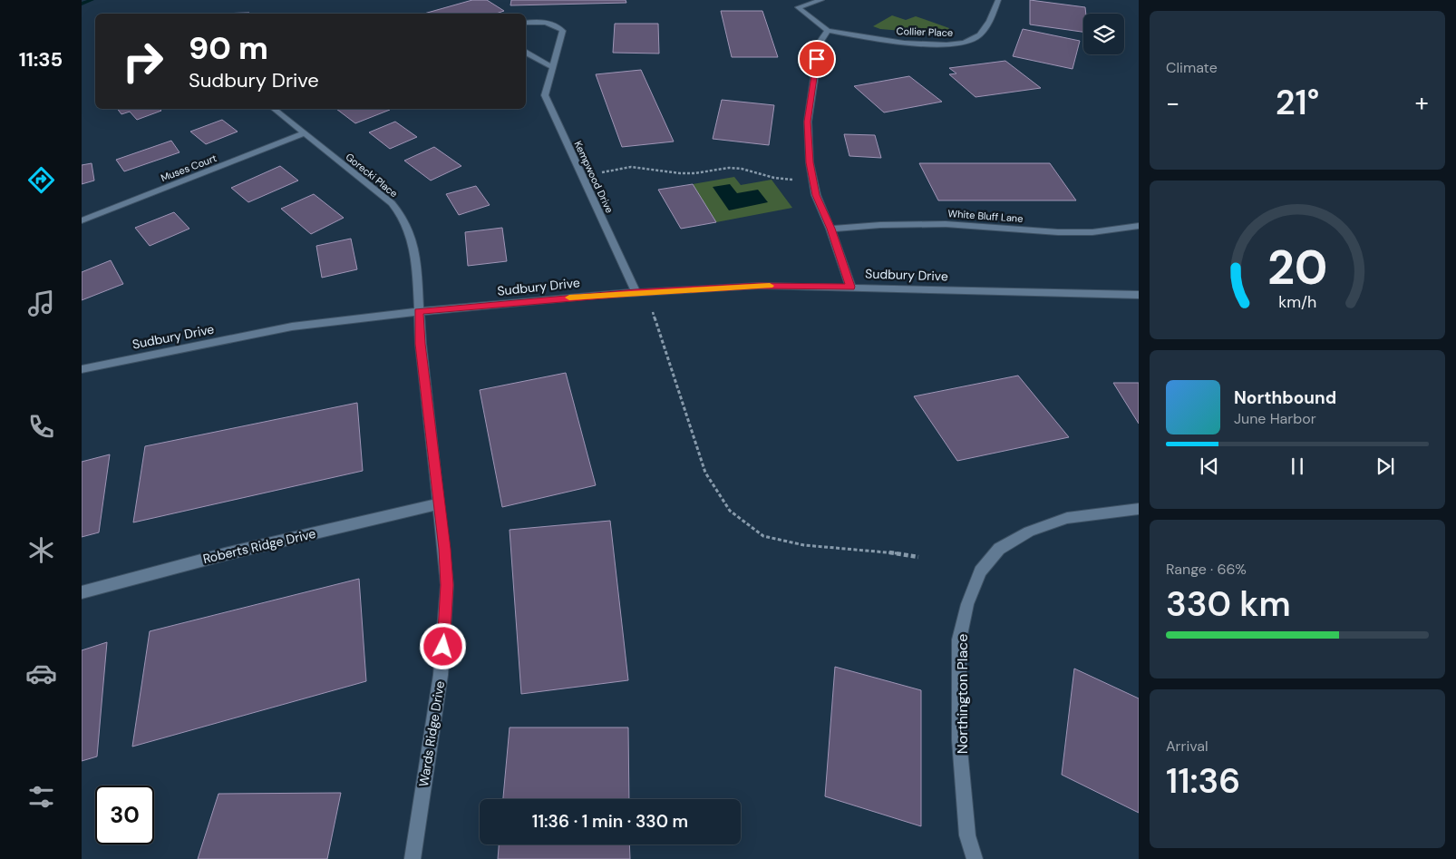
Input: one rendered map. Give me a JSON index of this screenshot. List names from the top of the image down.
{
  "streets": {
    "street": [
      "Collier Place",
      "Muses Court",
      "Gorecki Place",
      "Kempwood Drive",
      "White Bluff Lane",
      "Sudbury Drive",
      "Roberts Ridge Drive",
      "Northington Place",
      "Wards Ridge Drive"
    ]
  },
  "crossings": [
    ["Muses Court", "Gorecki Place"],
    ["Gorecki Place", "Sudbury Drive"],
    ["Gorecki Place", "Wards Ridge Drive"],
    ["Kempwood Drive", "Sudbury Drive"],
    ["Sudbury Drive", "Wards Ridge Drive"],
    ["Roberts Ridge Drive", "Wards Ridge Drive"]
  ],
  "page": {
    "tabs": "11:35",
    "tile": [
      "Climate",
      ["Range · 66%", "330 km"],
      ["Arrival", "11:36"]
    ],
    "turn": ["90 m", "Sudbury Drive"],
    "heat": ["−", "21°", "+"],
    "song": ["Northbound", "June Harbor"],
    "limit": "30",
    "trip": "11:36 · 1 min · 330 m",
    "gauge": ["20", "km/h"]
  }
}
